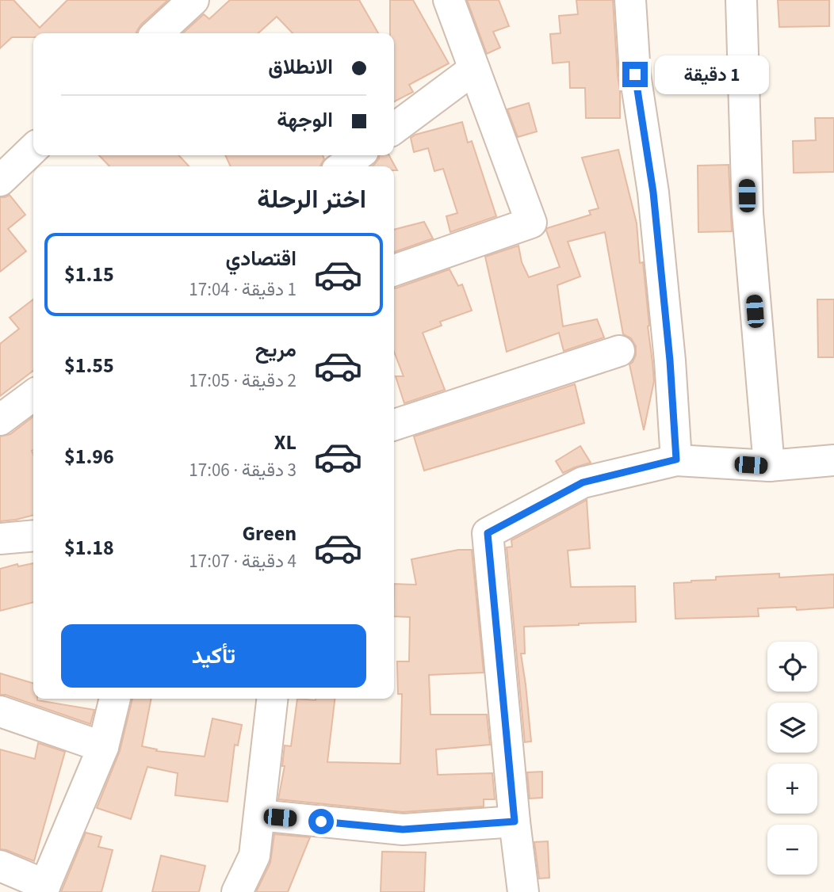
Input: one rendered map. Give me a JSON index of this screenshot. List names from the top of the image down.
{
  "page": {
    "banner": ["الانطلاق", "الوجهة"],
    "bubble": "1 دقيقة",
    "heading": "اختر الرحلة",
    "list": [
      {
        "name": "اقتصادي",
        "note": "1 دقيقة · 17:04",
        "value": "$1.15"
      },
      {
        "name": "مريح",
        "note": "2 دقيقة · 17:05",
        "value": "$1.55"
      },
      {
        "name": "XL",
        "note": "3 دقيقة · 17:06",
        "value": "$1.96"
      },
      {
        "name": "Green",
        "note": "4 دقيقة · 17:07",
        "value": "$1.18"
      }
    ],
    "buttons": "تأكيد",
    "map_buttons": ["+", "−"]
  }
}
